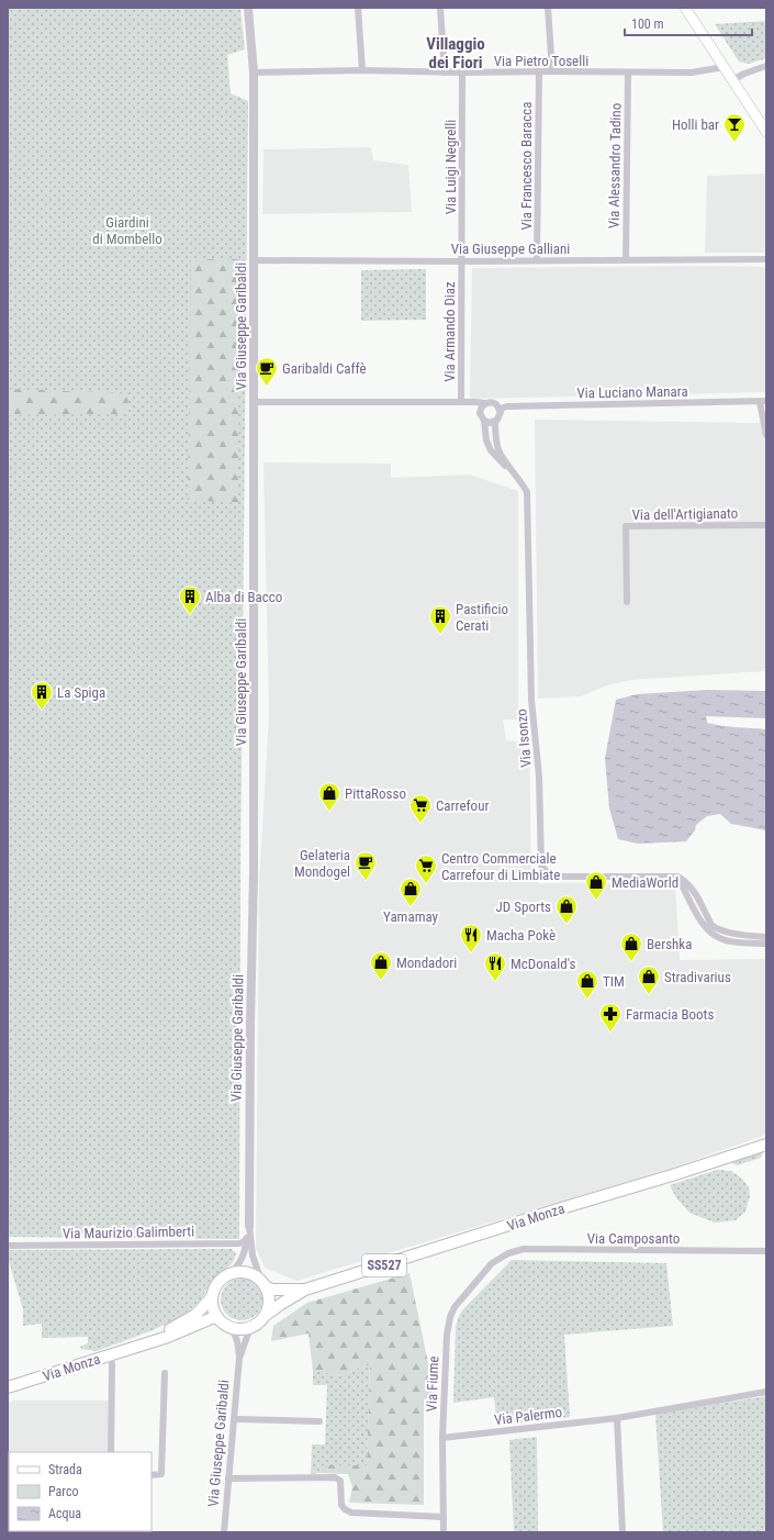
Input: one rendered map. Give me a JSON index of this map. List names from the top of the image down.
{
  "streets": {
    "main road": ["Via Monza", "SS527"],
    "street": [
      "Via Pietro Toselli",
      "Via Francesco Baracca",
      "Via Alessandro Tadino",
      "Via Luigi Negrelli",
      "Via Giuseppe Galliani",
      "Via Giuseppe Garibaldi",
      "Via Armando Diaz",
      "Via Luciano Manara",
      "Via dell'Artigianato",
      "Via Isonzo",
      "Via Maurizio Galimberti",
      "Via Camposanto",
      "Via Fiume",
      "Via Palermo"
    ]
  },
  "crossings": [
    ["Via Pietro Toselli", "Via Francesco Baracca"],
    ["Via Pietro Toselli", "Via Alessandro Tadino"],
    ["Via Pietro Toselli", "Via Luigi Negrelli"],
    ["Via Pietro Toselli", "Via Giuseppe Garibaldi"],
    ["Via Francesco Baracca", "Via Giuseppe Galliani"],
    ["Via Alessandro Tadino", "Via Giuseppe Galliani"],
    ["Via Luigi Negrelli", "Via Giuseppe Galliani"],
    ["Via Luigi Negrelli", "Via Armando Diaz"],
    ["Via Giuseppe Galliani", "Via Giuseppe Garibaldi"],
    ["Via Giuseppe Galliani", "Via Armando Diaz"],
    ["Via Giuseppe Garibaldi", "Via Monza"],
    ["Via Giuseppe Garibaldi", "Via Maurizio Galimberti"],
    ["Via Luciano Manara", "Via Isonzo"],
    ["Via Camposanto", "Via Fiume"],
    ["Via Fiume", "Via Palermo"]
  ],
  "districts": ["Villaggio dei Fiori"],
  "parks": ["Giardini di Mombello"],
  "places": {
    "bar": ["Holli bar"],
    "cafe": ["Garibaldi Caffè", "Gelateria Mondogel"],
    "building": ["Alba di Bacco", "Pastificio Cerati", "La Spiga"],
    "shop": [
      "PittaRosso",
      "MediaWorld",
      "Yamamay",
      "JD Sports",
      "Bershka",
      "Mondadori",
      "Stradivarius",
      "TIM"
    ],
    "supermarket": ["Carrefour", "Centro Commerciale Carrefour di Limbiate"],
    "restaurant": ["Macha Pokè", "McDonald's"],
    "pharmacy": ["Farmacia Boots"]
  },
  "legend": ["Strada", "Parco", "Acqua"],
  "scale_bar": "100 m"
}
